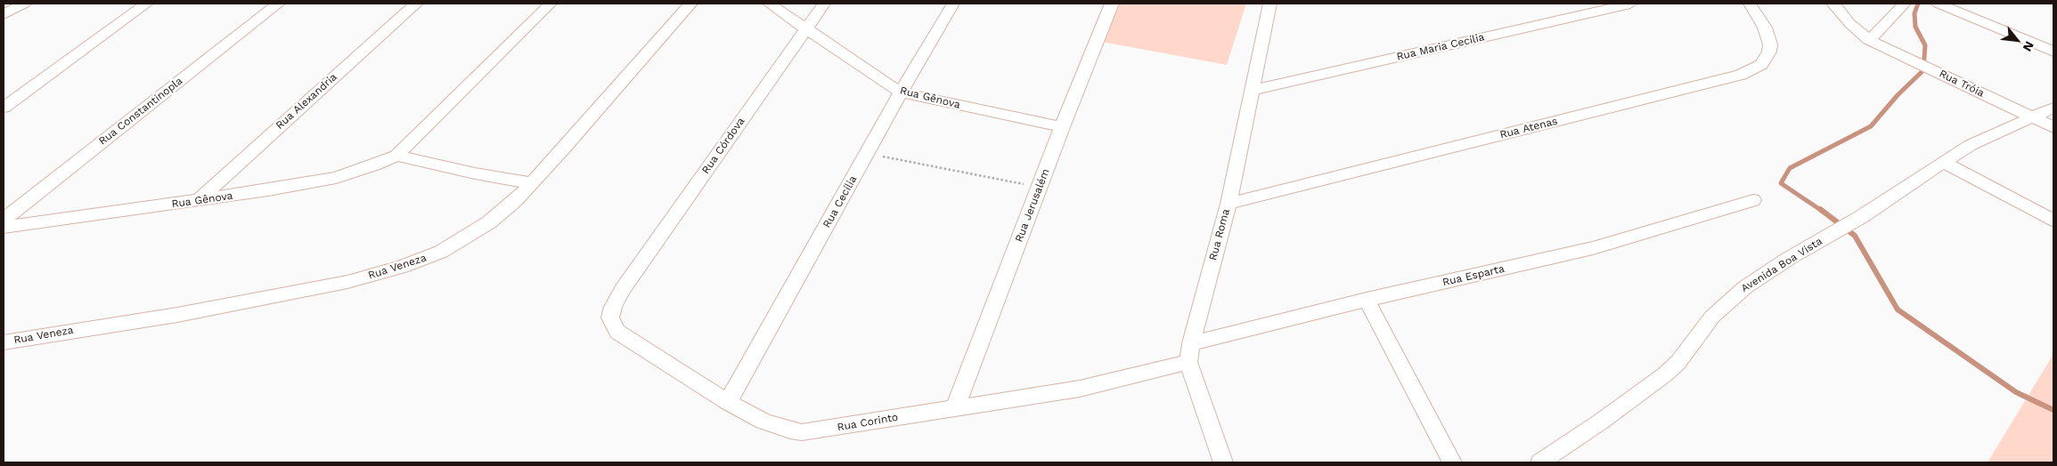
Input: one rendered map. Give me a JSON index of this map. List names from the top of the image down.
{
  "streets": {
    "street": [
      "Rua Maria Cecília",
      "Rua Tróia",
      "Rua Gênova",
      "Rua Alexandria",
      "Rua Constantinopla",
      "Rua Atenas",
      "Rua Córdova",
      "Rua Cecília",
      "Rua Jerusalém",
      "Rua Roma",
      "Avenida Boa Vista",
      "Rua Veneza",
      "Rua Esparta",
      "Rua Corinto"
    ]
  },
  "crossings": [
    ["Rua Maria Cecília", "Rua Roma"],
    ["Rua Tróia", "Avenida Boa Vista"],
    ["Rua Gênova", "Rua Alexandria"],
    ["Rua Gênova", "Rua Córdova"],
    ["Rua Gênova", "Rua Cecília"],
    ["Rua Gênova", "Rua Jerusalém"],
    ["Rua Atenas", "Rua Roma"],
    ["Rua Córdova", "Rua Corinto"],
    ["Rua Cecília", "Rua Corinto"],
    ["Rua Jerusalém", "Rua Corinto"],
    ["Rua Roma", "Rua Esparta"],
    ["Rua Roma", "Rua Corinto"],
    ["Rua Esparta", "Rua Corinto"]
  ],
  "north": "bottom right"
}
